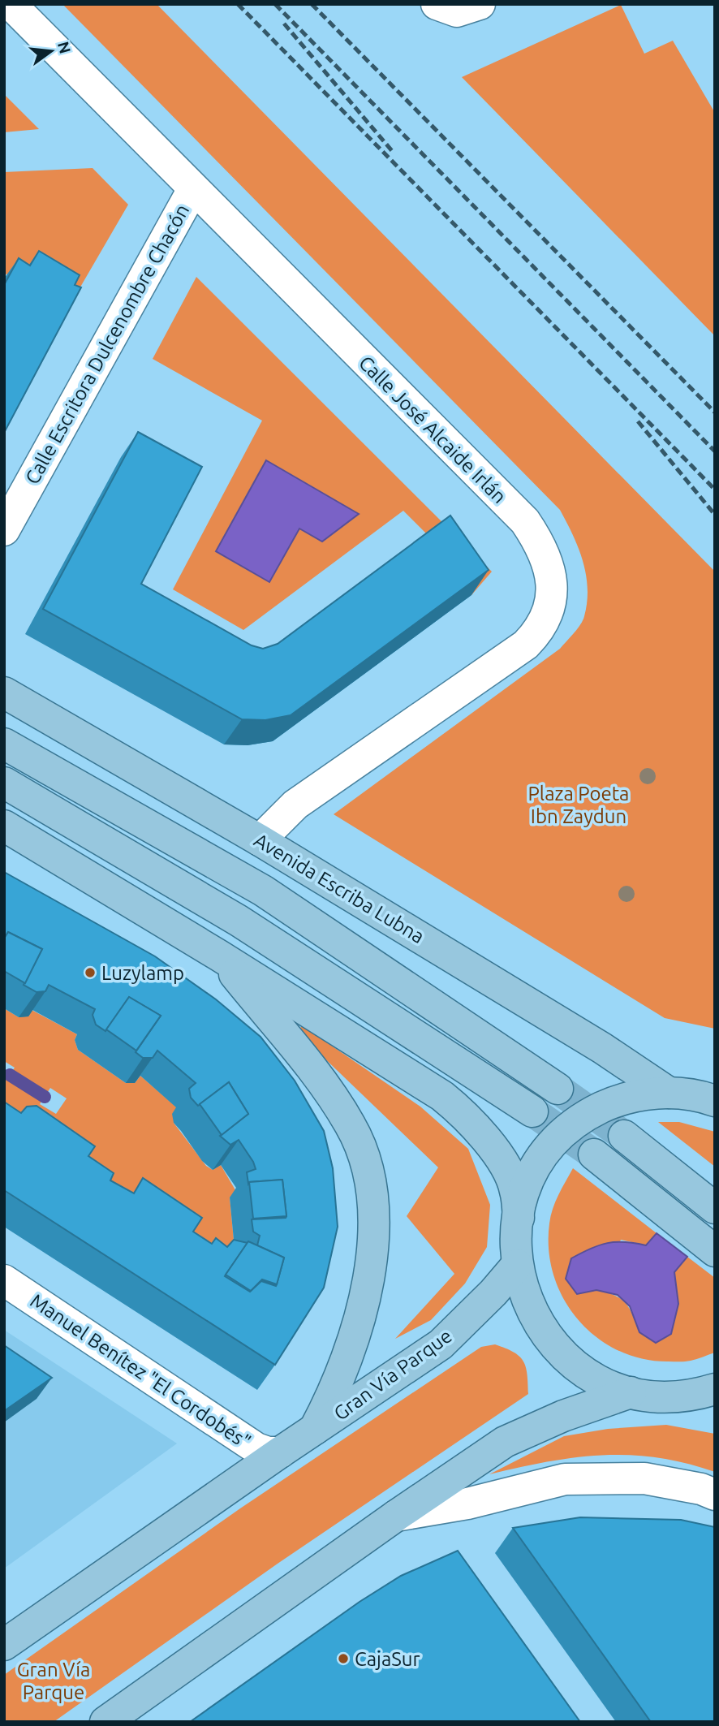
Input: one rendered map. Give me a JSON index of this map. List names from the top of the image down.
{
  "streets": {
    "main road": ["Avenida Escriba Lubna", "Gran Vía Parque"],
    "street": ["Calle Escritora Dulcenombre Chacón", "Calle José Alcaide Irlán", "Manuel Benítez \"El Cordobés\""]
  },
  "crossings": [
    ["Calle Escritora Dulcenombre Chacón", "Calle José Alcaide Irlán"],
    ["Calle José Alcaide Irlán", "Avenida Escriba Lubna"],
    ["Manuel Benítez \"El Cordobés\"", "Gran Vía Parque"]
  ],
  "parks": ["Plaza Poeta Ibn Zaydun", "Gran Vía Parque"],
  "places": ["Luzylamp", "CajaSur"],
  "north": "right"
}
